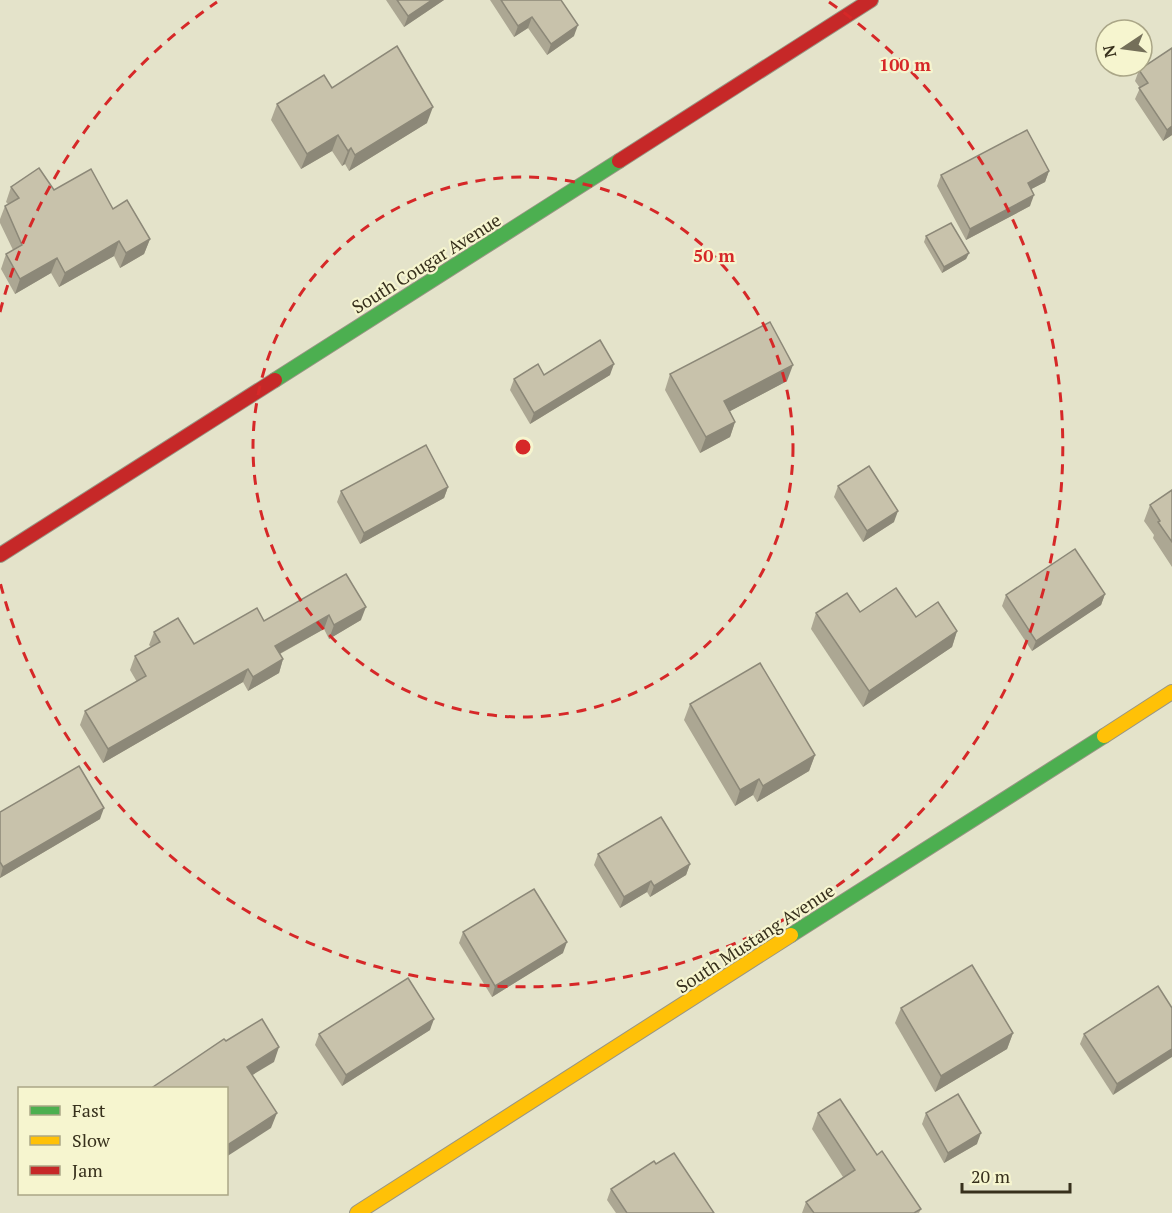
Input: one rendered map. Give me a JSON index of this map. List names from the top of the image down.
{
  "streets": {
    "street": ["South Cougar Avenue", "South Mustang Avenue"]
  },
  "legend": ["Fast", "Slow", "Jam"],
  "scale_bar": "20 m",
  "north": "left",
  "rings": ["100 m", "50 m"]
}
